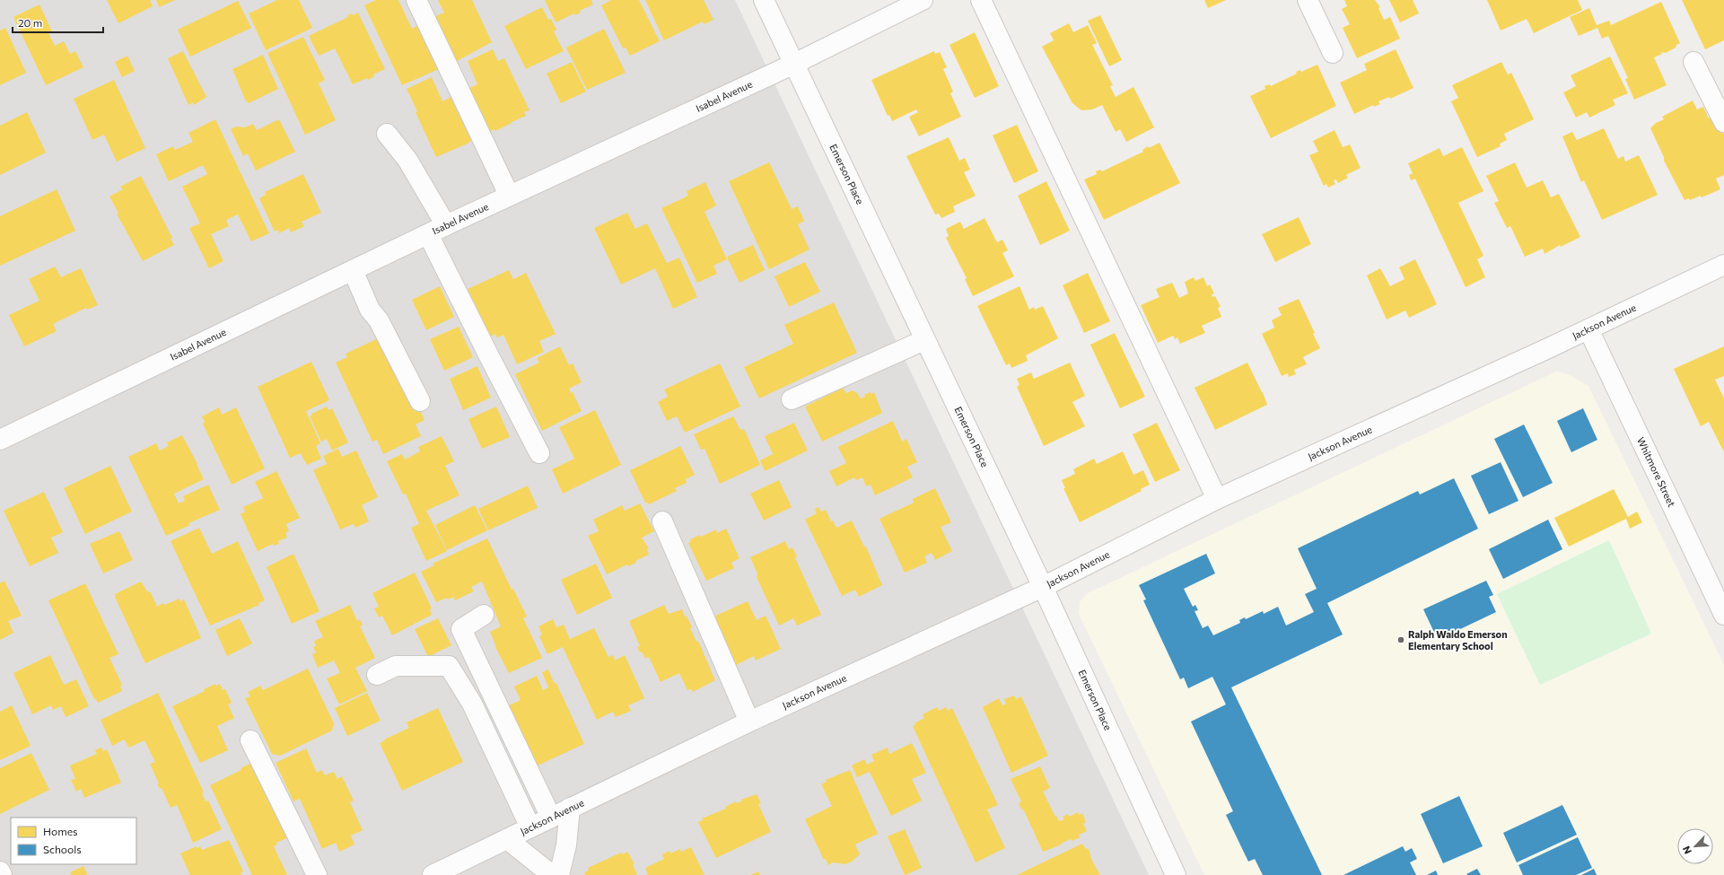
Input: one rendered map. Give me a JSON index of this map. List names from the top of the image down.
{
  "streets": {
    "street": [
      "Isabel Avenue",
      "Emerson Place",
      "Jackson Avenue",
      "Whitmore Street"
    ]
  },
  "crossings": [
    ["Isabel Avenue", "Emerson Place"],
    ["Emerson Place", "Jackson Avenue"],
    ["Jackson Avenue", "Whitmore Street"]
  ],
  "places": ["Ralph Waldo Emerson Elementary School"],
  "legend": ["Homes", "Schools"],
  "scale_bar": "20 m",
  "north": "bottom left"
}
